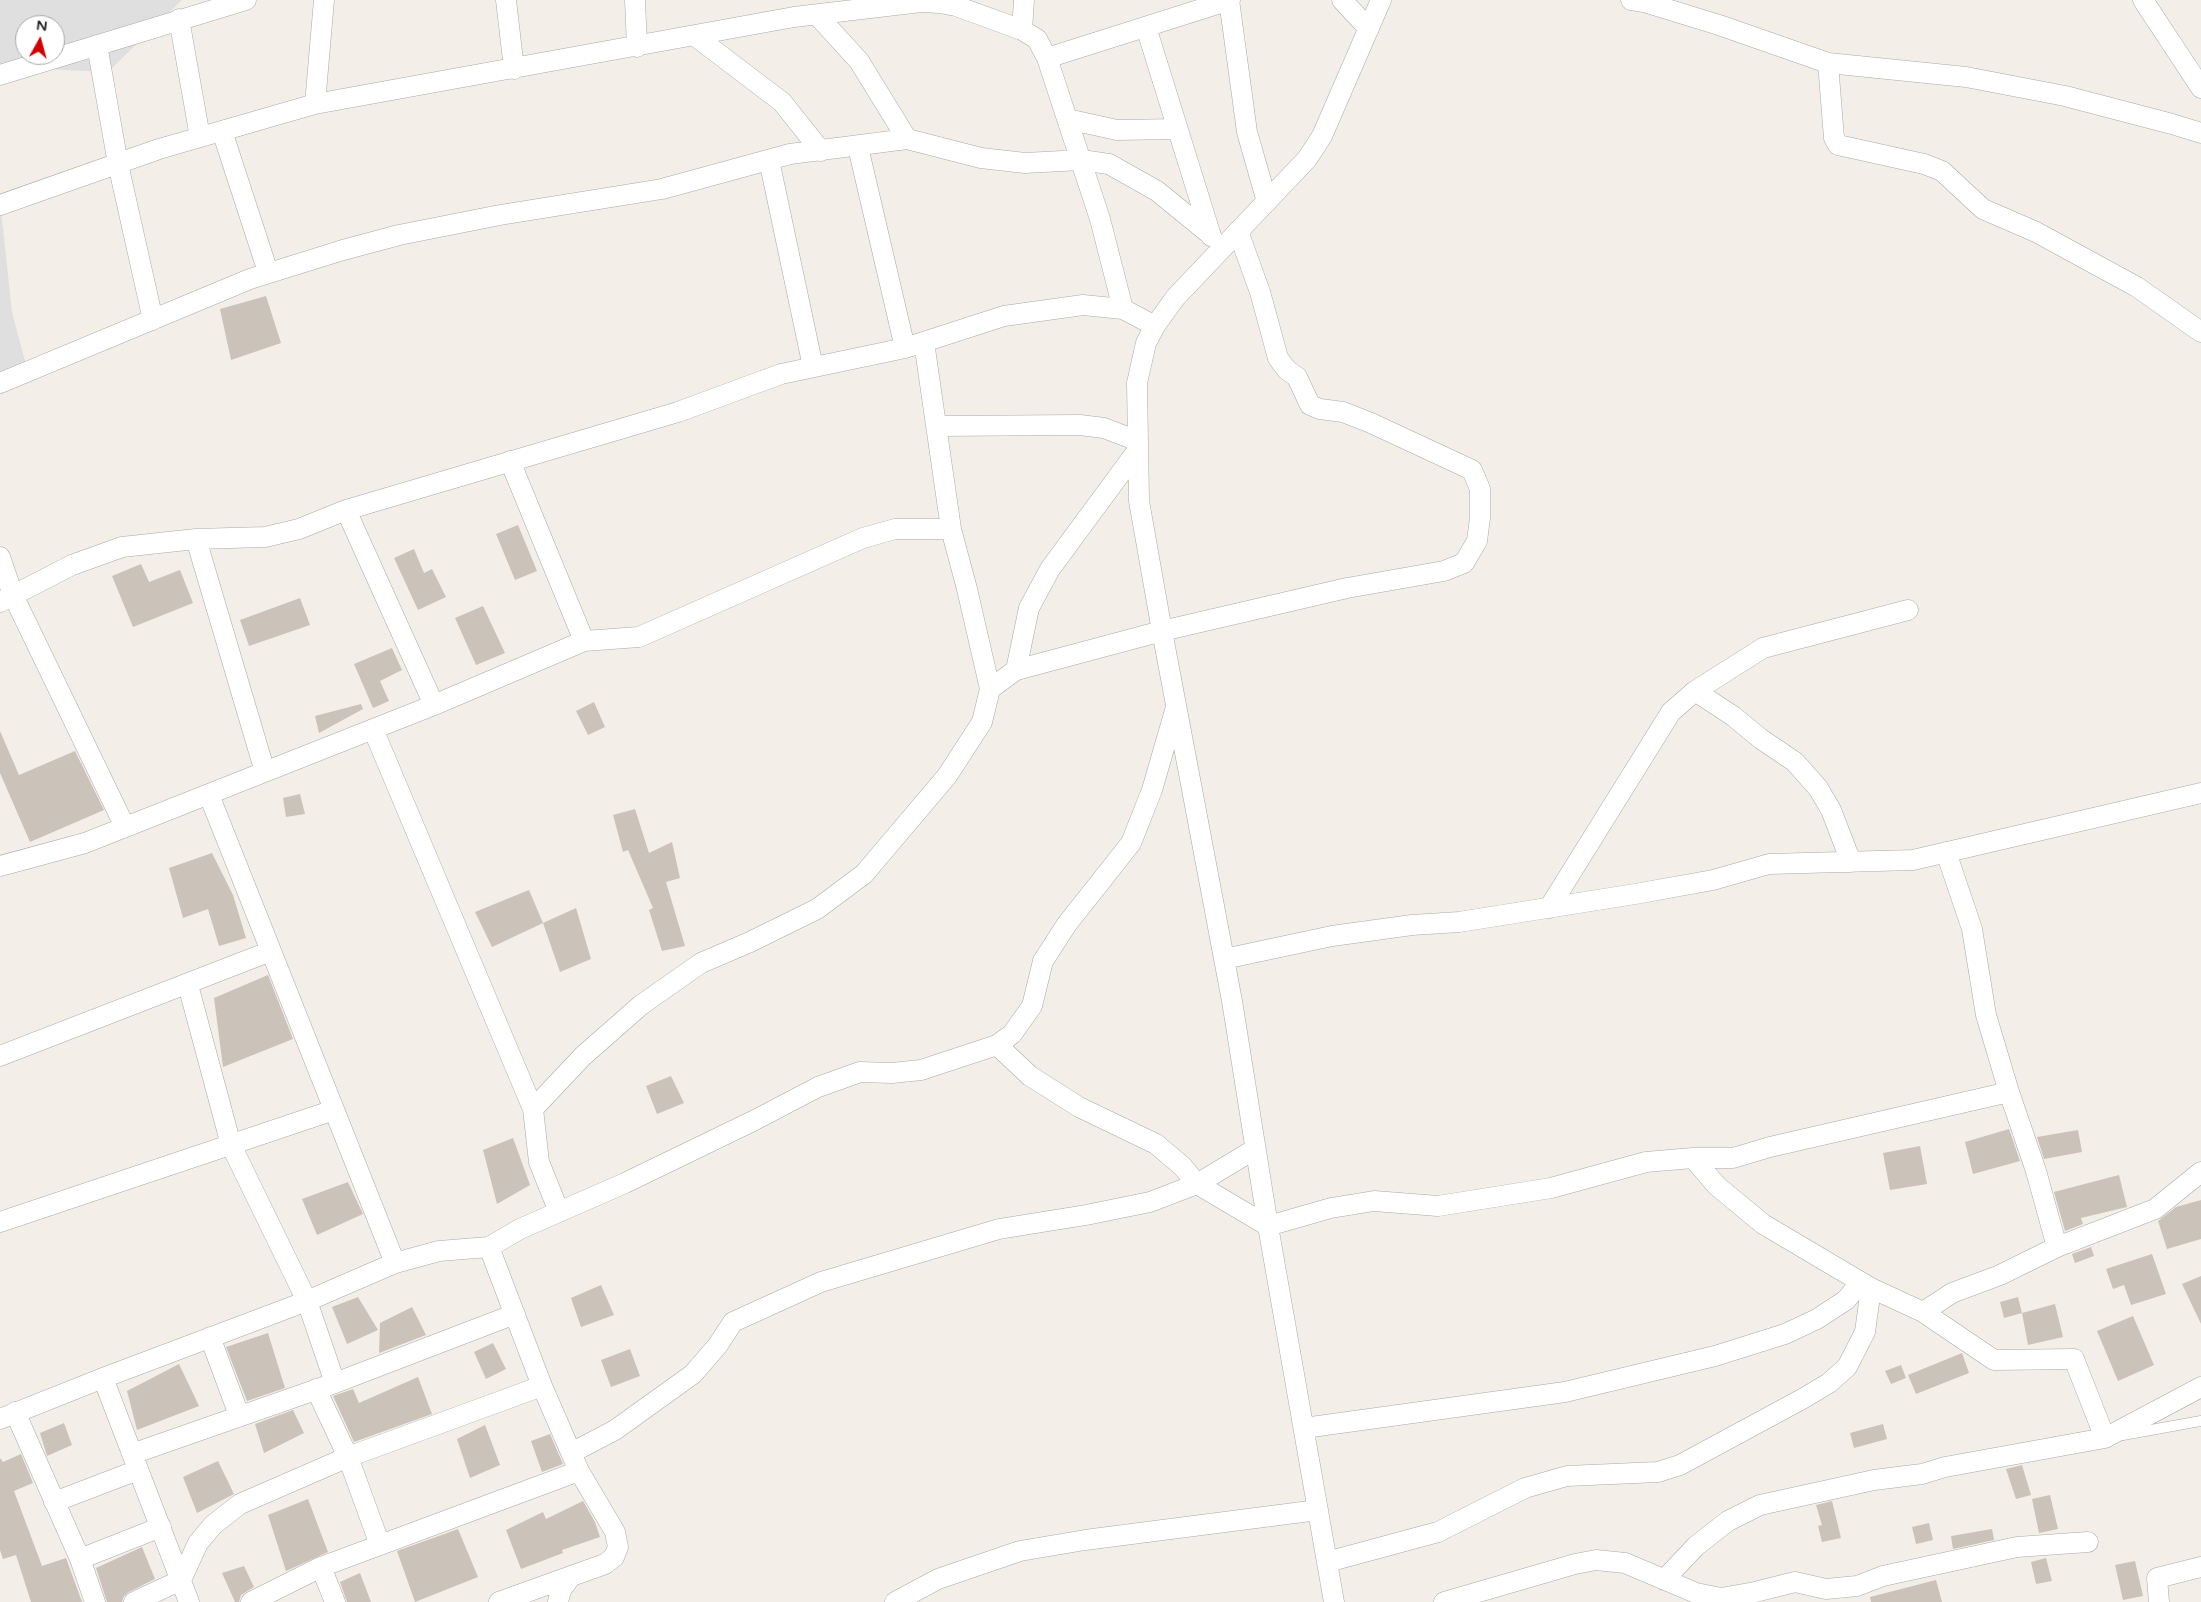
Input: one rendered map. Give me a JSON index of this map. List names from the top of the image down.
{
  "north": "top"
}
